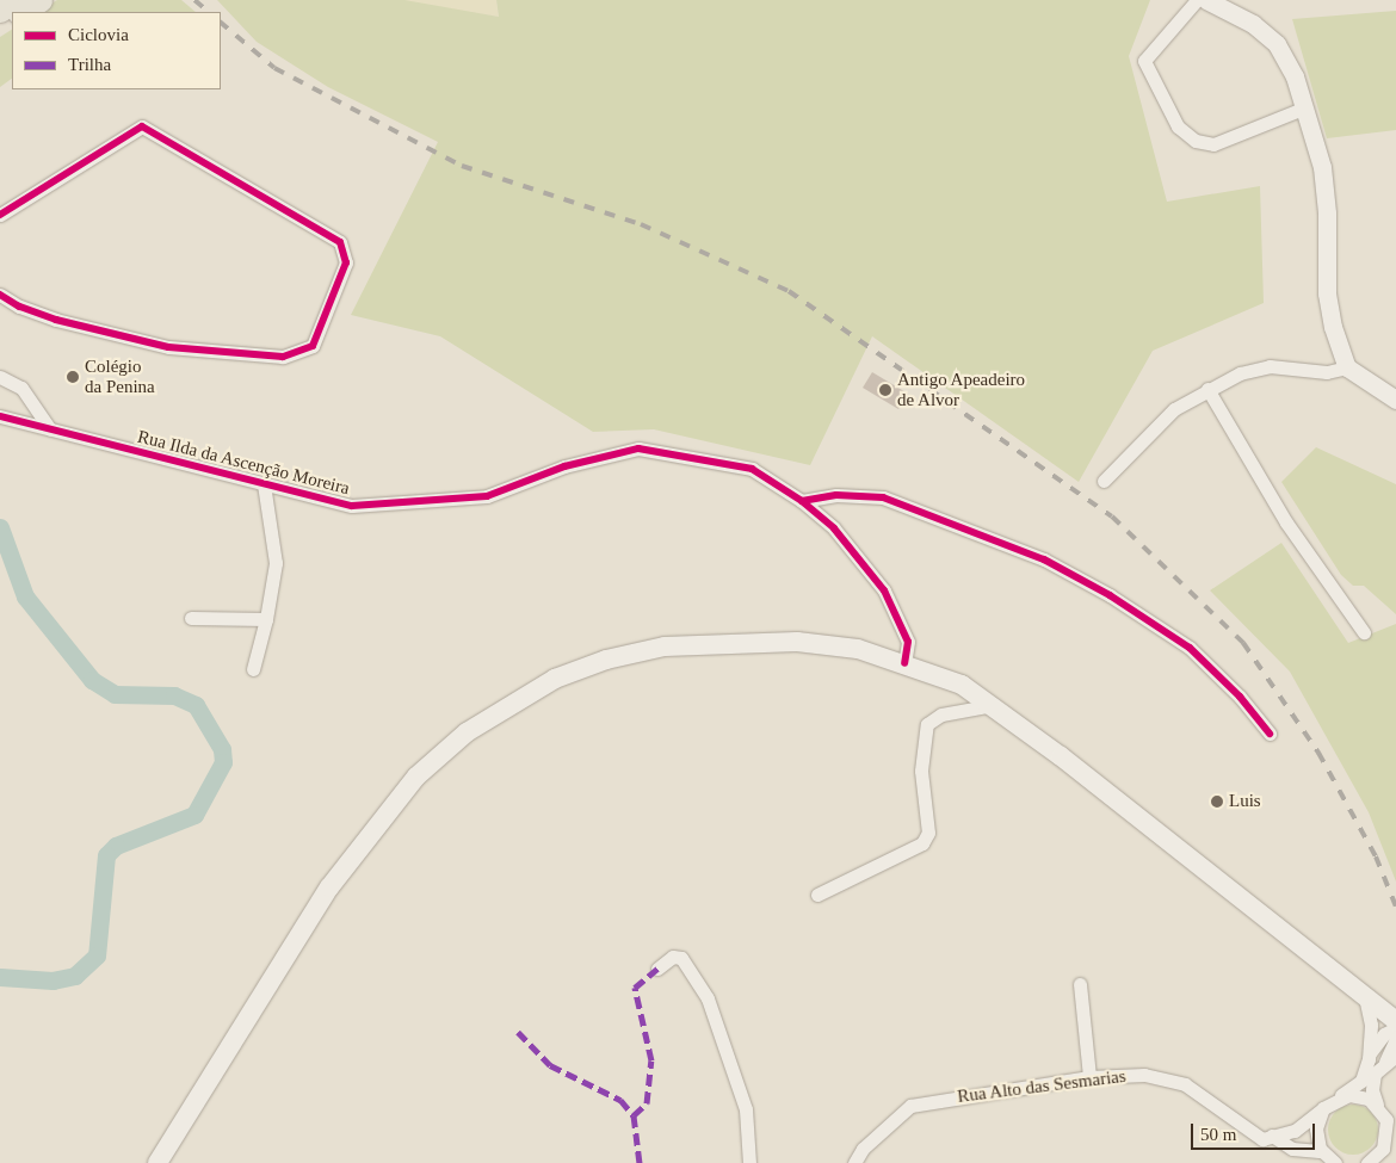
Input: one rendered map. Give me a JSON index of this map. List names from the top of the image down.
{
  "streets": {
    "street": ["Rua Ilda da Ascenção Moreira", "Rua Alto das Sesmarias"]
  },
  "places": ["Colégio da Penina", "Antigo Apeadeiro de Alvor", "Luis"],
  "legend": ["Ciclovia", "Trilha"],
  "scale_bar": "50 m"
}
